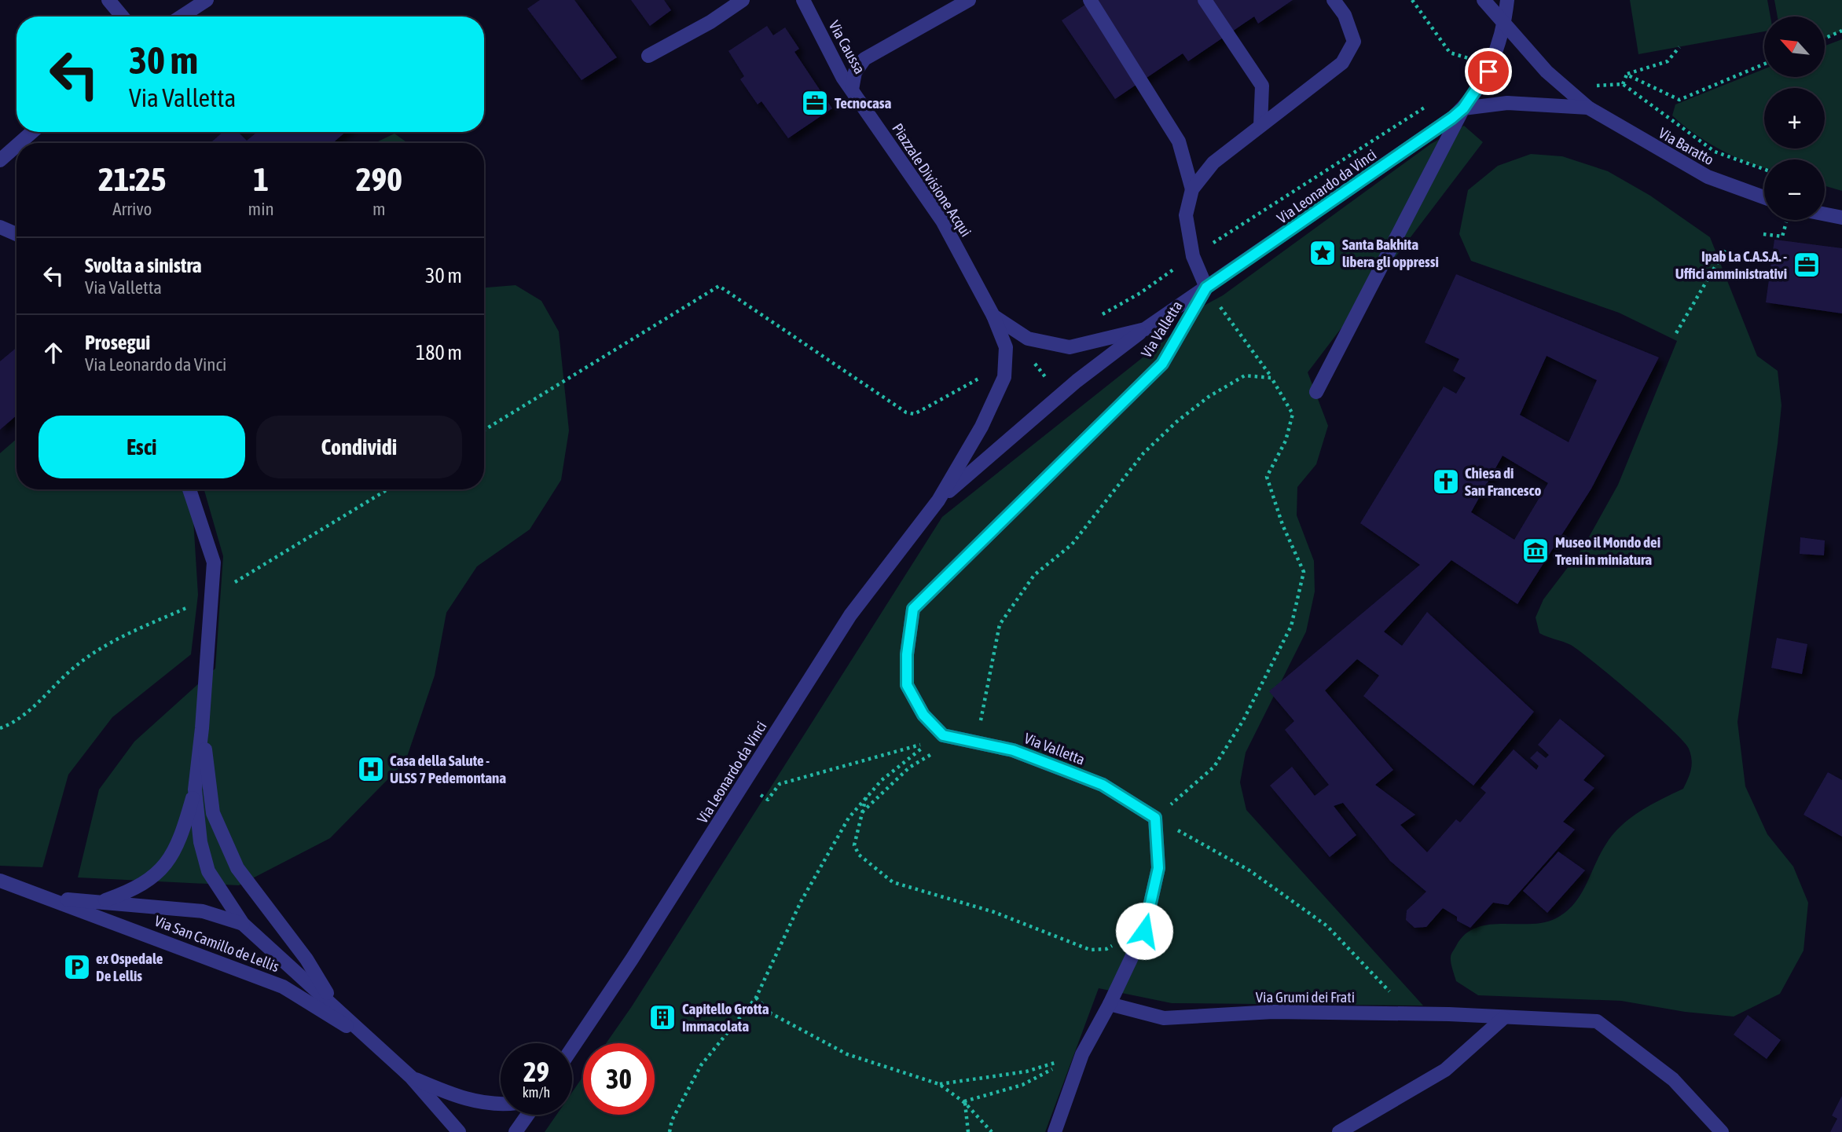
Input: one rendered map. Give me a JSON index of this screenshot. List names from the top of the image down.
{
  "streets": {
    "street": [
      "Via Caussa",
      "Via Baratto",
      "Piazzale Divisione Acqui",
      "Via Leonardo da Vinci",
      "Via Valletta",
      "Via San Camillo de Lellis",
      "Via Grumi dei Frati"
    ]
  },
  "crossings": [
    ["Via Caussa", "Piazzale Divisione Acqui"],
    ["Via Baratto", "Via Leonardo da Vinci"],
    ["Piazzale Divisione Acqui", "Via Leonardo da Vinci"],
    ["Piazzale Divisione Acqui", "Via Valletta"],
    ["Via Leonardo da Vinci", "Via Valletta"]
  ],
  "places": {
    "office": ["Tecnocasa", "Ipab La C.A.S.A. - Uffici amministrativi"],
    "place": ["Santa Bakhita libera gli oppressi"],
    "church": ["Chiesa di San Francesco"],
    "museum": ["Museo il Mondo dei Treni in miniatura"],
    "hospital": ["Casa della Salute - ULSS 7 Pedemontana"],
    "parking": ["ex Ospedale De Lellis"],
    "building": ["Capitello Grotta Immacolata"]
  },
  "north": "top left",
  "page": {
    "map_buttons": ["+", "−"],
    "turn": ["30 m", "Via Valletta"],
    "eta": [
      "21:25",
      "Arrivo",
      "1",
      "min",
      "290",
      "m"
    ],
    "list": [
      {
        "name": "Svolta a sinistra",
        "note": "Via Valletta",
        "value": "30 m"
      },
      {
        "name": "Prosegui",
        "note": "Via Leonardo da Vinci",
        "value": "180 m"
      }
    ],
    "buttons": ["Esci", "Condividi"],
    "speed": "29 km/h",
    "limit": "30"
  }
}
